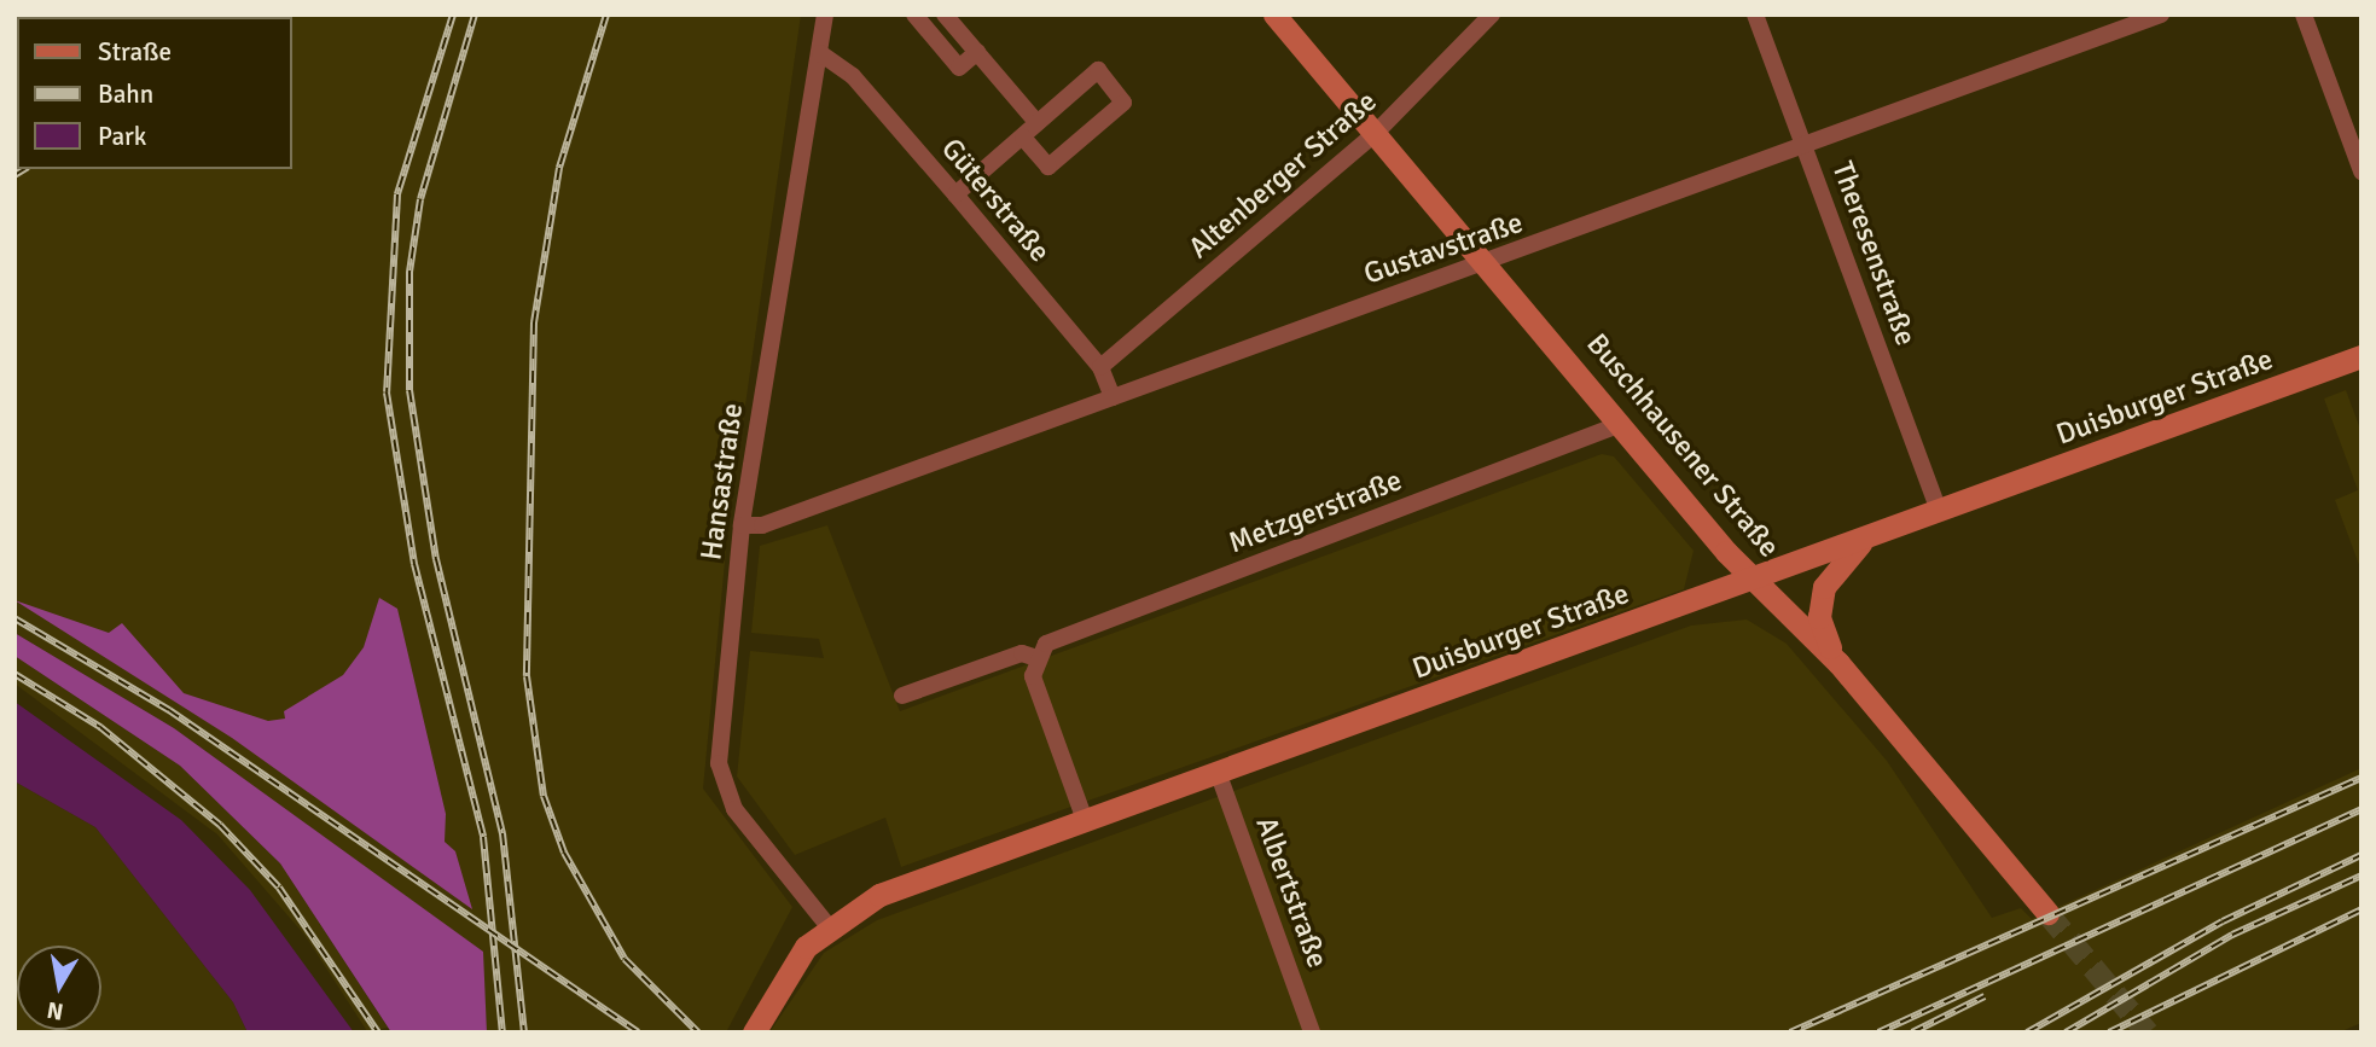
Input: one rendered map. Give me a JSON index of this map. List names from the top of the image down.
{
  "streets": {
    "main road": ["Duisburger Straße", "Buschhausener Straße"],
    "street": [
      "Altenberger Straße",
      "Güterstraße",
      "Gustavstraße",
      "Theresenstraße",
      "Hansastraße",
      "Metzgerstraße",
      "Albertstraße"
    ]
  },
  "crossings": [
    ["Altenberger Straße", "Güterstraße"],
    ["Altenberger Straße", "Buschhausener Straße"],
    ["Güterstraße", "Gustavstraße"],
    ["Güterstraße", "Hansastraße"],
    ["Gustavstraße", "Theresenstraße"],
    ["Gustavstraße", "Buschhausener Straße"],
    ["Gustavstraße", "Hansastraße"],
    ["Theresenstraße", "Duisburger Straße"],
    ["Duisburger Straße", "Buschhausener Straße"],
    ["Duisburger Straße", "Hansastraße"],
    ["Duisburger Straße", "Albertstraße"],
    ["Buschhausener Straße", "Metzgerstraße"]
  ],
  "legend": ["Straße", "Bahn", "Park"],
  "north": "bottom"
}
